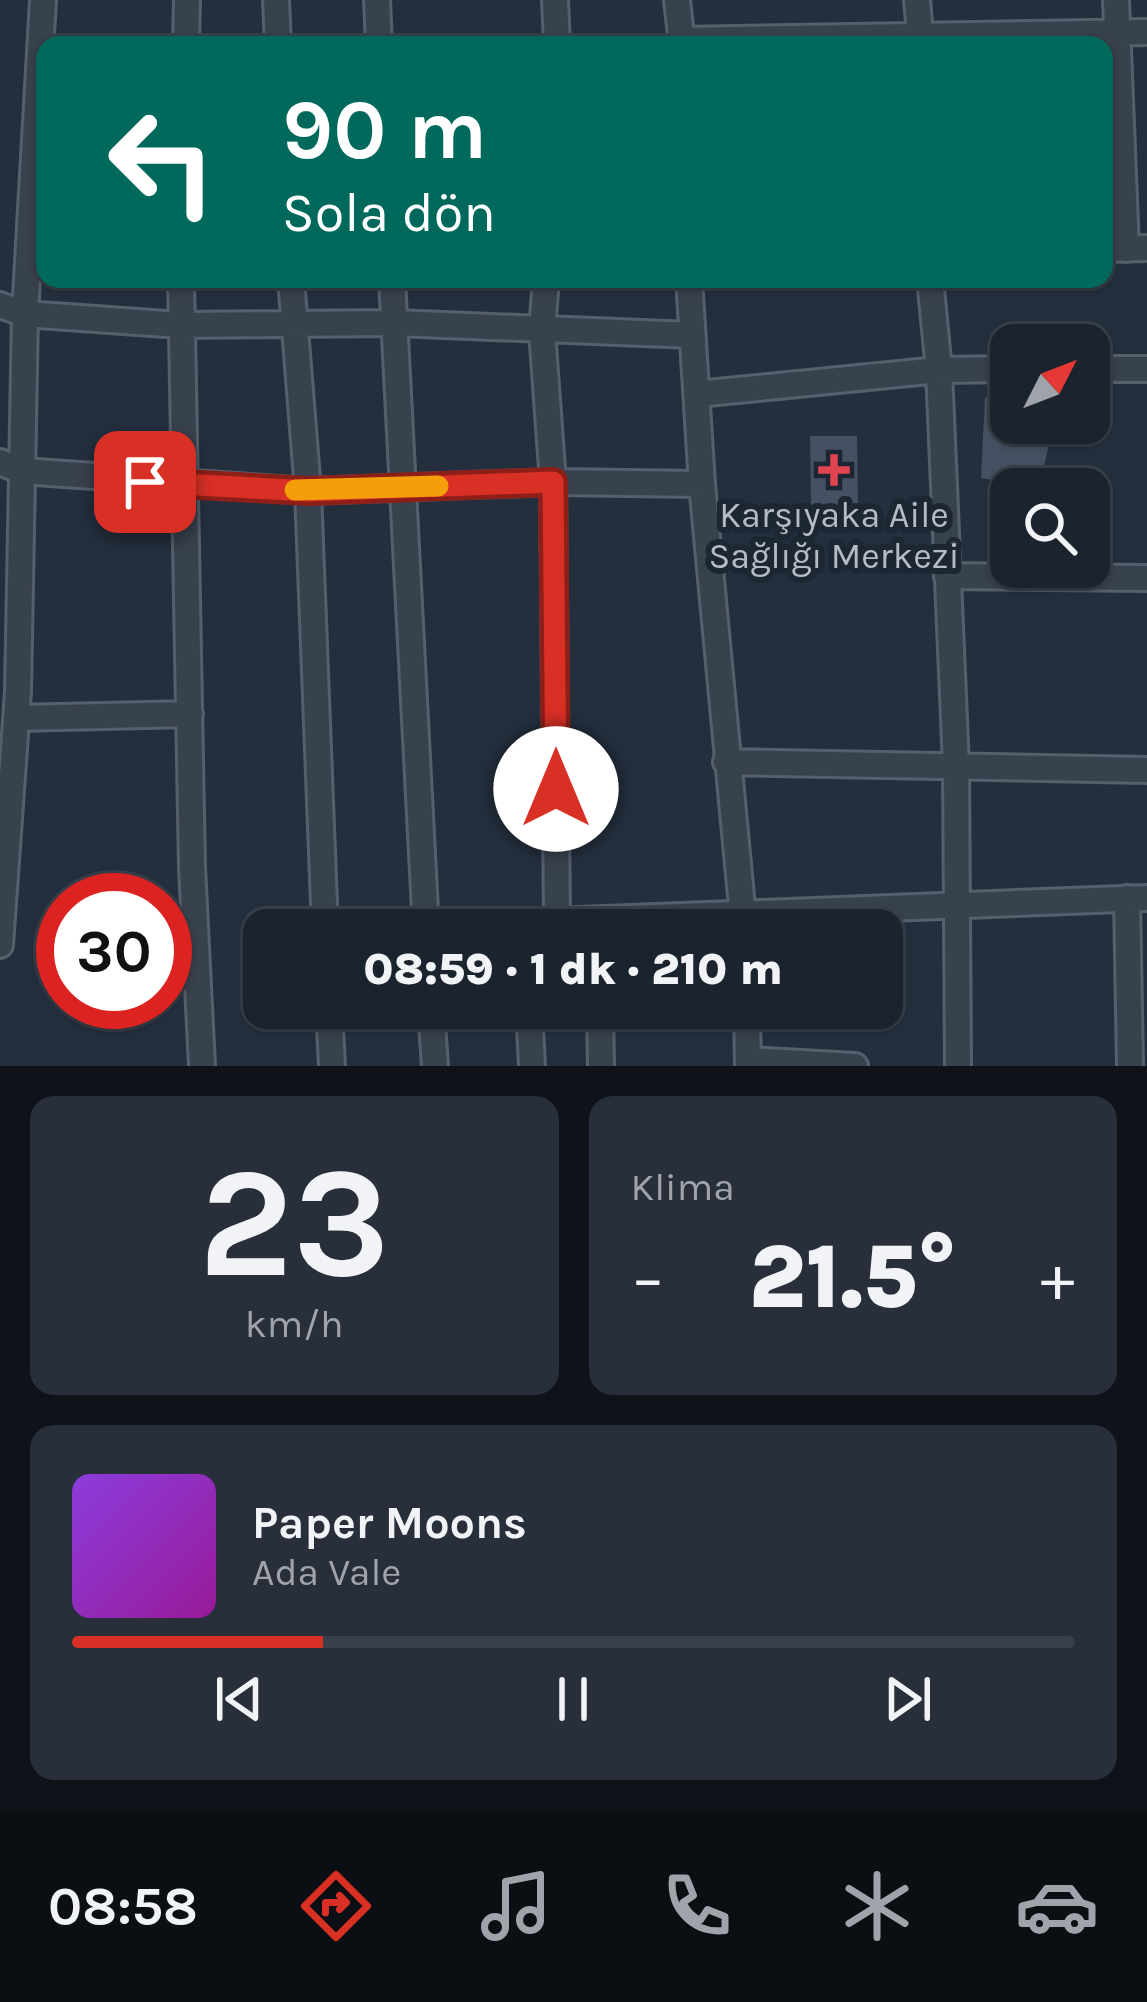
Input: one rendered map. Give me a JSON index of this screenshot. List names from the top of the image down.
{
  "places": {
    "health": ["Karşıyaka Aile Sağlığı Merkezi"]
  },
  "north": "top right",
  "page": {
    "turn": ["90 m", "Sola dön"],
    "limit": "30",
    "trip": "08:59 · 1 dk · 210 m",
    "tile": [
      ["23", "km/h"],
      "Klima"
    ],
    "heat": ["−", "21.5°", "+"],
    "song": ["Paper Moons", "Ada Vale"],
    "tabs": "08:58"
  }
}
